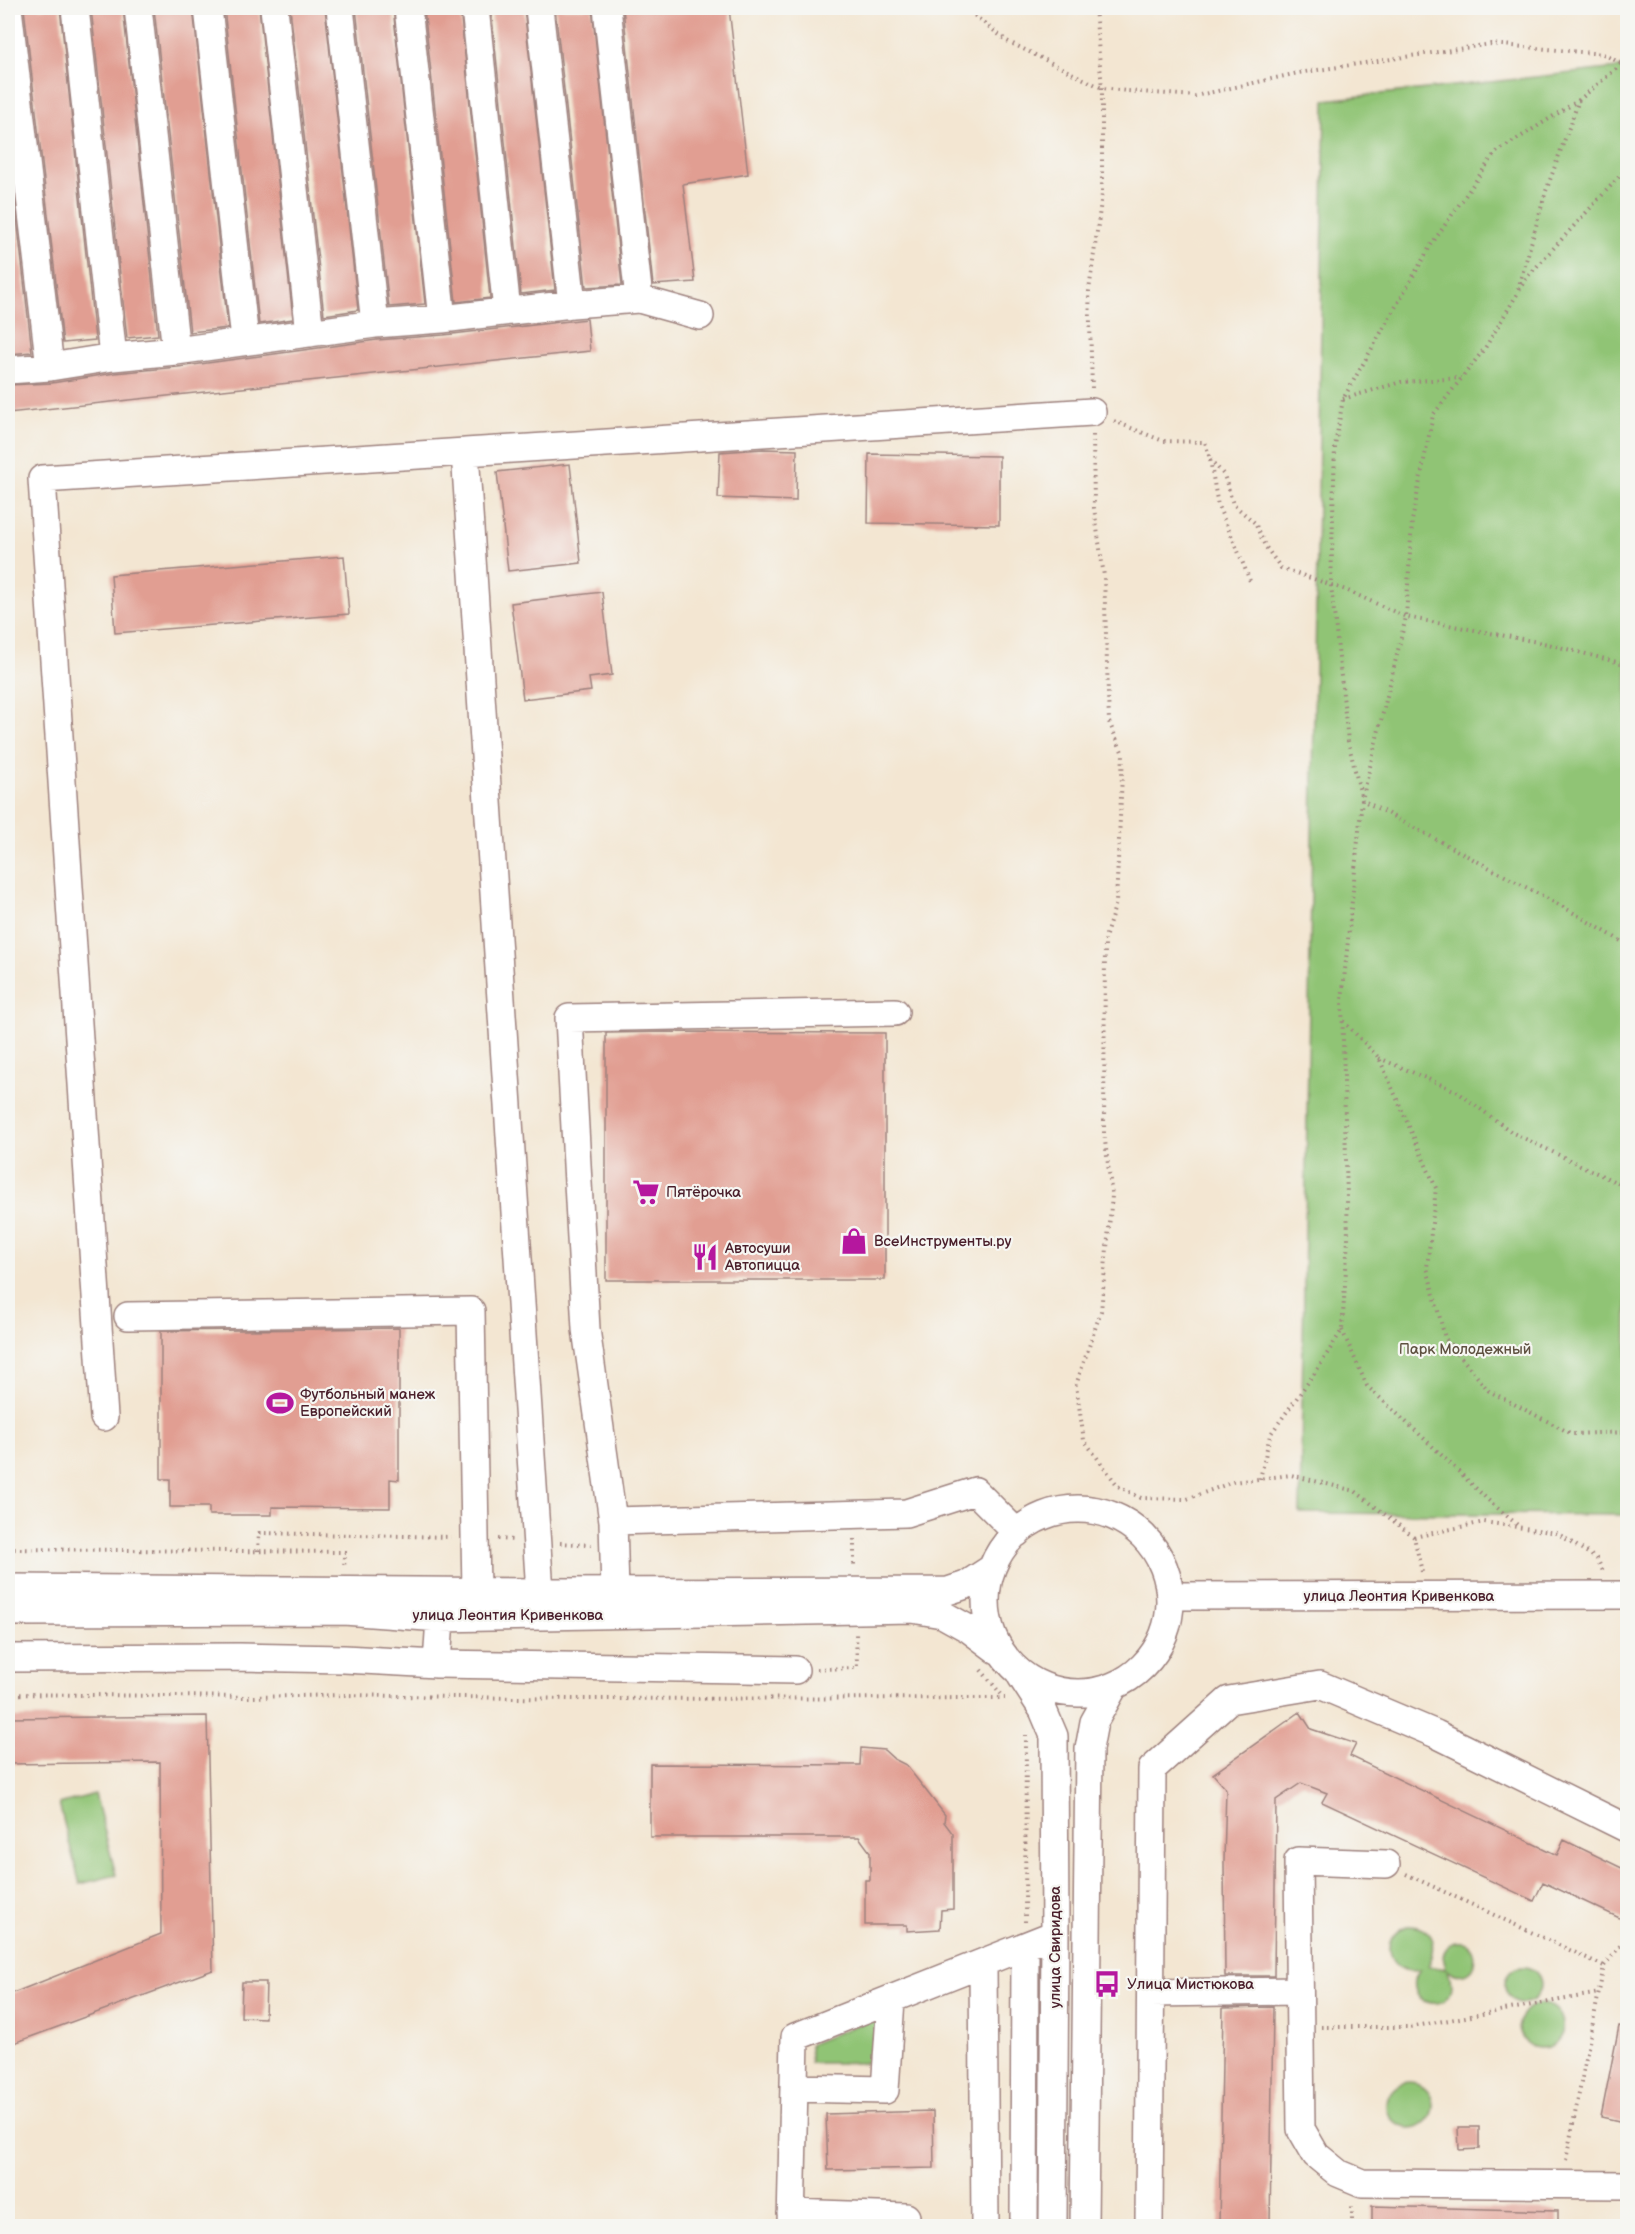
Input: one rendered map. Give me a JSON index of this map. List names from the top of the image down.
{
  "streets": {
    "street": ["улица Леонтия Кривенкова", "улица Свиридова"]
  },
  "crossings": [
    ["улица Леонтия Кривенкова", "улица Свиридова"]
  ],
  "parks": ["Парк Молодежный"],
  "places": {
    "supermarket": ["Пятёрочка"],
    "shop": ["ВсеИнструменты.ру"],
    "restaurant": ["Автосуши Автопицца"],
    "sports": ["Футбольный манеж Европейский"],
    "bus stop": ["Улица Мистюкова"]
  }
}
